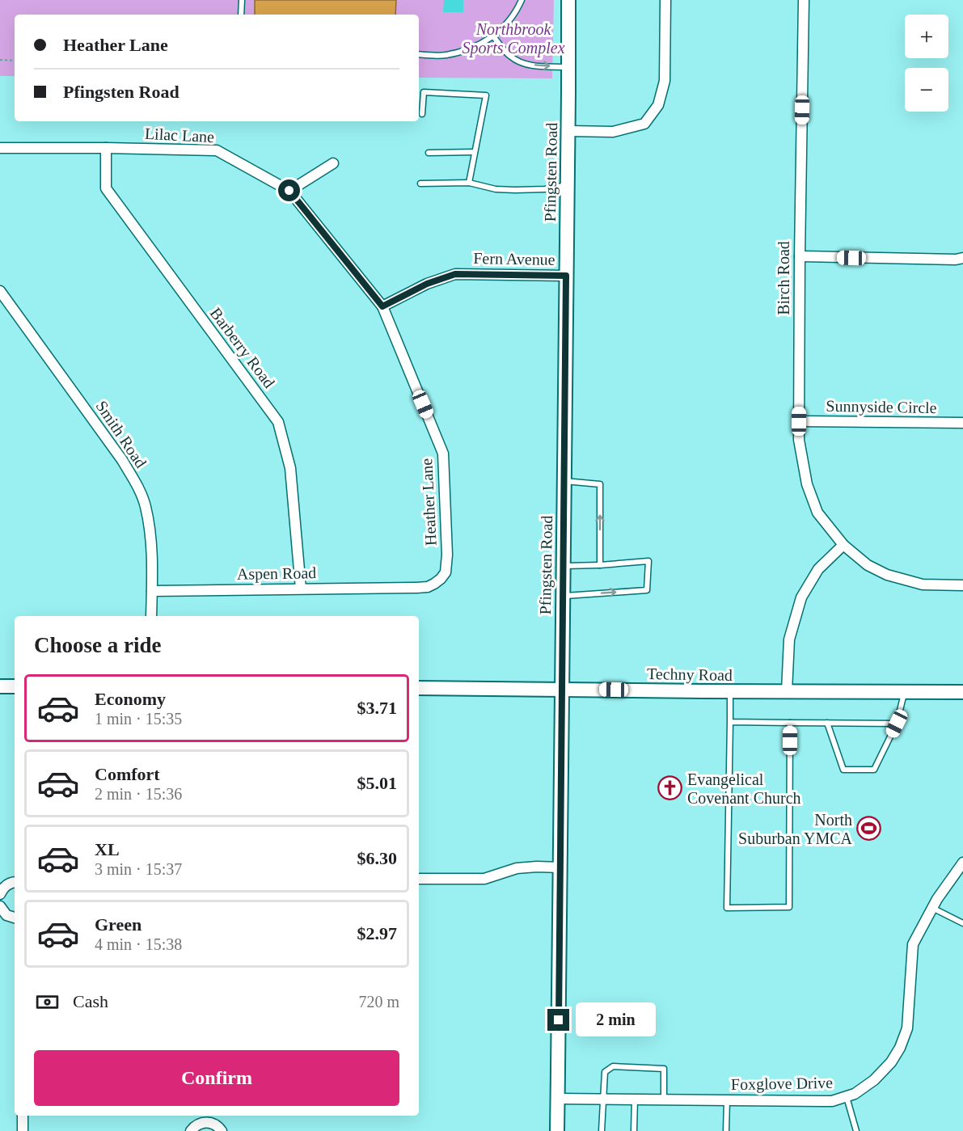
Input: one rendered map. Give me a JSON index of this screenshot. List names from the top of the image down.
{
  "streets": {
    "main road": ["Pfingsten Road", "Techny Road"],
    "street": [
      "Lilac Lane",
      "Fern Avenue",
      "Birch Road",
      "Barberry Road",
      "Sunnyside Circle",
      "Smith Road",
      "Heather Lane",
      "Aspen Road",
      "Foxglove Drive"
    ]
  },
  "crossings": [
    ["Lilac Lane", "Barberry Road"],
    ["Lilac Lane", "Heather Lane"],
    ["Pfingsten Road", "Fern Avenue"],
    ["Pfingsten Road", "Techny Road"],
    ["Pfingsten Road", "Foxglove Drive"],
    ["Fern Avenue", "Heather Lane"],
    ["Birch Road", "Sunnyside Circle"],
    ["Barberry Road", "Aspen Road"],
    ["Smith Road", "Aspen Road"],
    ["Heather Lane", "Aspen Road"]
  ],
  "parks": ["Northbrook Sports Complex"],
  "places": {
    "church": ["Evangelical Covenant Church"],
    "sports": ["North Suburban YMCA"]
  },
  "page": {
    "map_buttons": ["+", "−"],
    "banner": ["Heather Lane", "Pfingsten Road"],
    "heading": "Choose a ride",
    "list": [
      {
        "name": "Economy",
        "note": "1 min · 15:35",
        "value": "$3.71"
      },
      {
        "name": "Comfort",
        "note": "2 min · 15:36",
        "value": "$5.01"
      },
      {
        "name": "XL",
        "note": "3 min · 15:37",
        "value": "$6.30"
      },
      {
        "name": "Green",
        "note": "4 min · 15:38",
        "value": "$2.97"
      }
    ],
    "pay": ["Cash", "720 m"],
    "bubble": "2 min",
    "buttons": "Confirm"
  }
}
